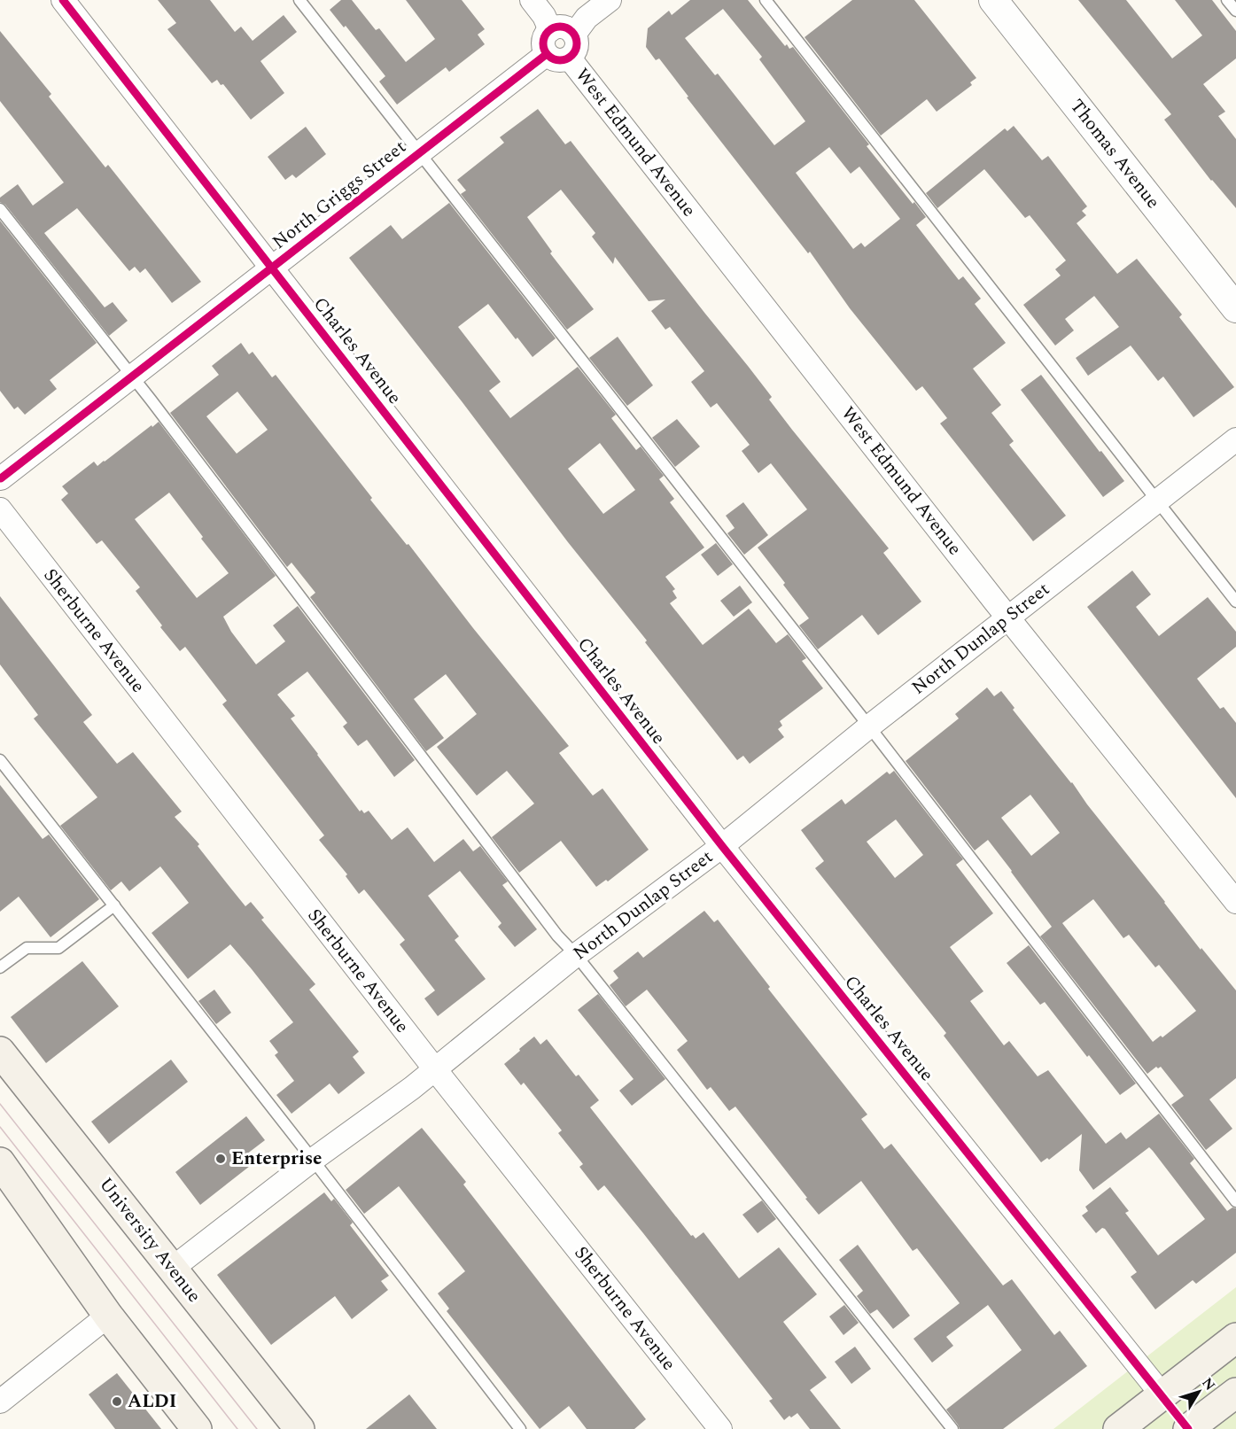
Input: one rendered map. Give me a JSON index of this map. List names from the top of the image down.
{
  "streets": {
    "main road": ["University Avenue"],
    "street": [
      "West Edmund Avenue",
      "Thomas Avenue",
      "North Griggs Street",
      "Charles Avenue",
      "Sherburne Avenue",
      "North Dunlap Street"
    ]
  },
  "crossings": [
    ["West Edmund Avenue", "North Griggs Street"],
    ["West Edmund Avenue", "North Dunlap Street"],
    ["North Griggs Street", "Charles Avenue"],
    ["Charles Avenue", "North Dunlap Street"],
    ["Sherburne Avenue", "North Dunlap Street"],
    ["North Dunlap Street", "University Avenue"]
  ],
  "places": ["Enterprise", "ALDI"],
  "north": "top right"
}
